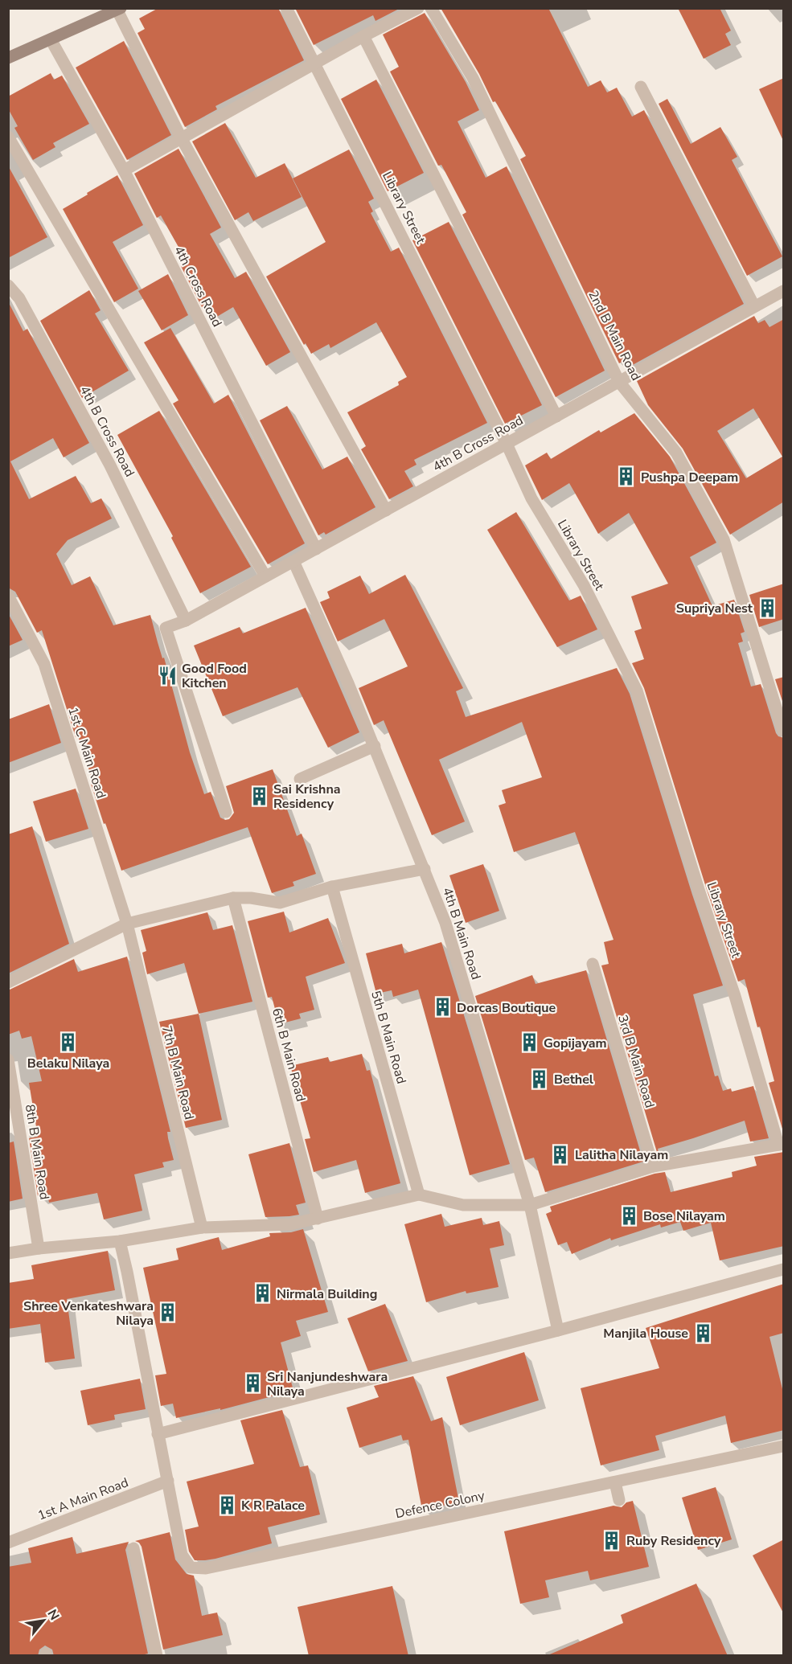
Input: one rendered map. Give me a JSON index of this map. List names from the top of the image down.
{
  "streets": {
    "street": [
      "Library Street",
      "4th Cross Road",
      "2nd B Main Road",
      "4th B Cross Road",
      "1st C Main Road",
      "4th B Main Road",
      "5th B Main Road",
      "6th B Main Road",
      "3rd B Main Road",
      "7th B Main Road",
      "8th B Main Road",
      "1st A Main Road",
      "Defence Colony"
    ]
  },
  "crossings": [
    ["Library Street", "4th B Cross Road"],
    ["4th Cross Road", "4th B Cross Road"],
    ["2nd B Main Road", "4th B Cross Road"],
    ["4th B Cross Road", "4th B Main Road"],
    ["1st C Main Road", "7th B Main Road"],
    ["1st A Main Road", "Defence Colony"]
  ],
  "places": {
    "building": [
      "Pushpa Deepam",
      "Supriya Nest",
      "Sai Krishna Residency",
      "Dorcas Boutique",
      "Belaku Nilaya",
      "Gopijayam",
      "Bethel",
      "Lalitha Nilayam",
      "Bose Nilayam",
      "Nirmala Building",
      "Shree Venkateshwara Nilaya",
      "Manjila House",
      "Sri Nanjundeshwara Nilaya",
      "K R Palace",
      "Ruby Residency"
    ],
    "restaurant": ["Good Food Kitchen"]
  },
  "north": "top right"
}
